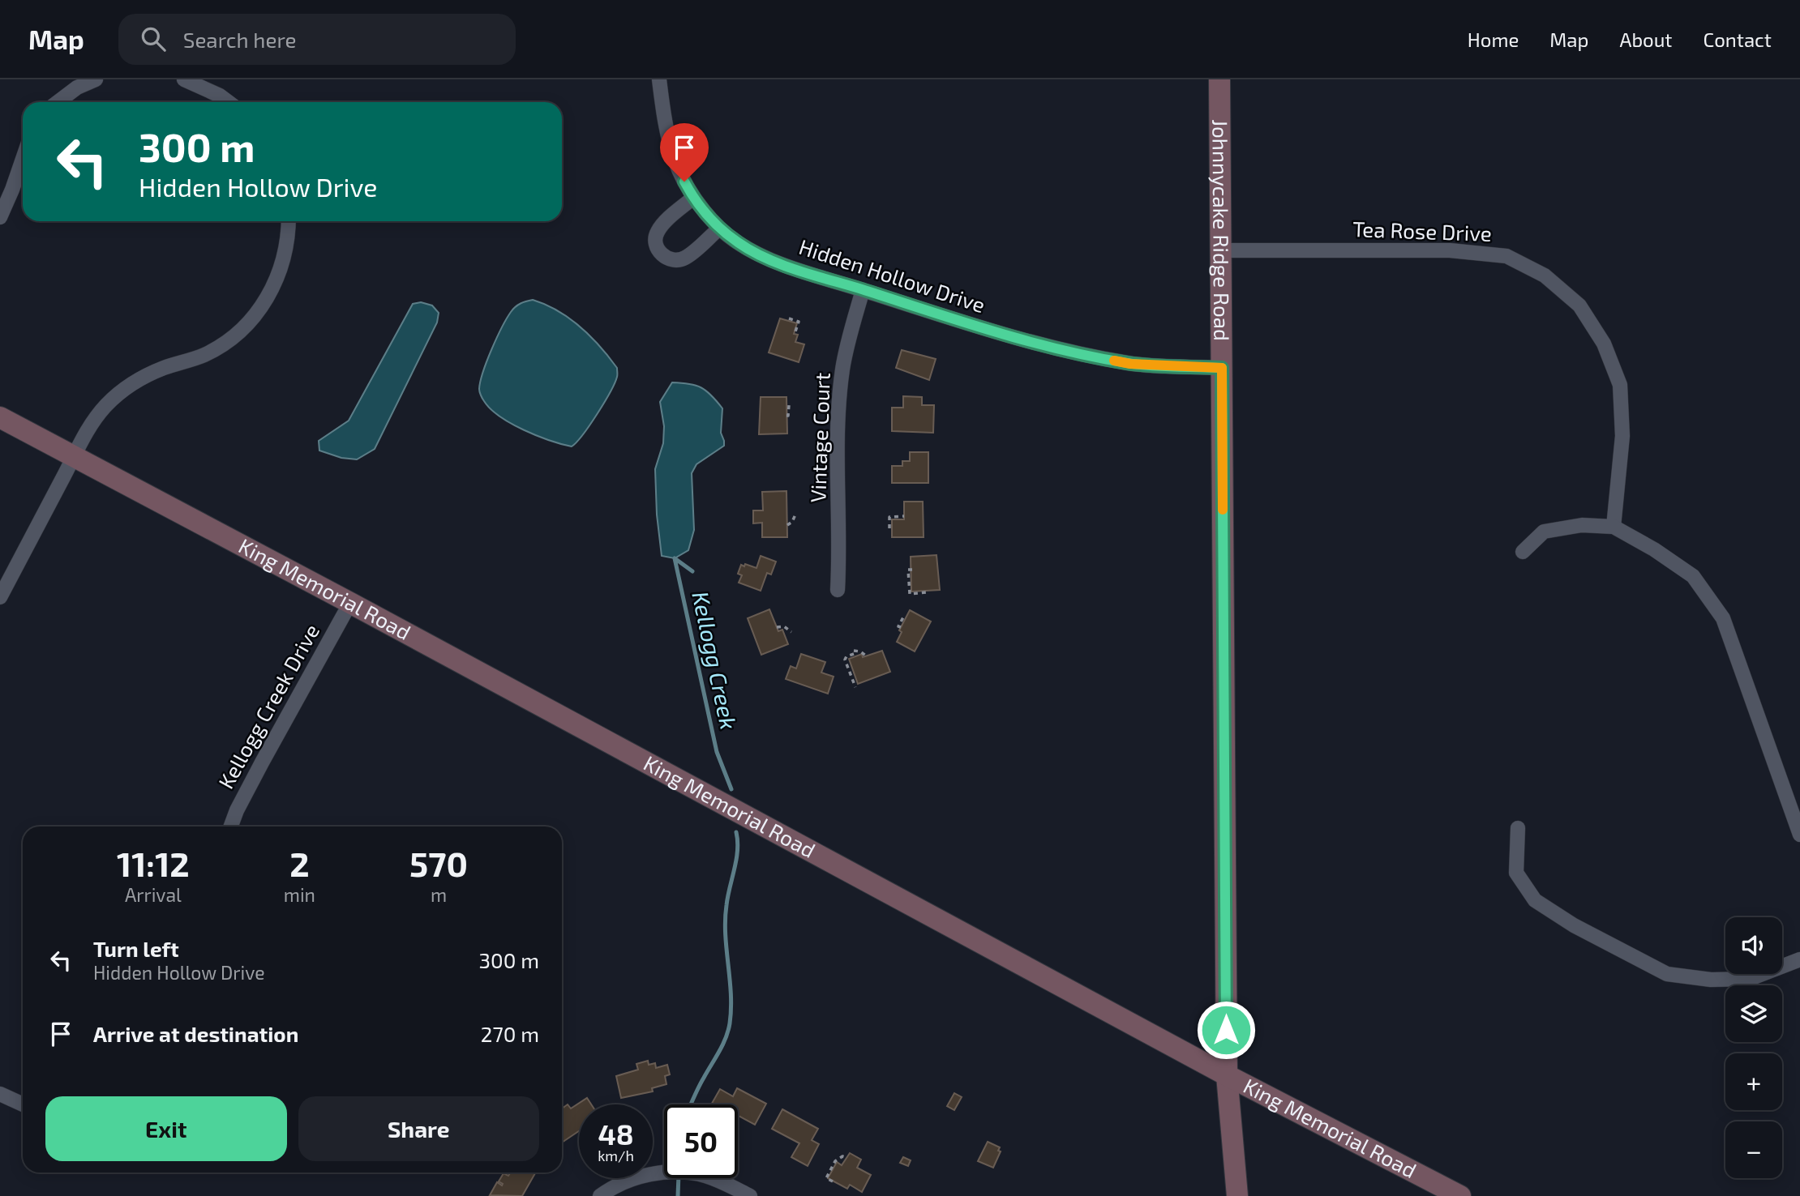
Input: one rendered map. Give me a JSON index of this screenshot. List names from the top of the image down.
{
  "streets": {
    "street": [
      "Johnnycake Ridge Road",
      "Tea Rose Drive",
      "Hidden Hollow Drive",
      "Vintage Court",
      "King Memorial Road",
      "Kellogg Creek Drive"
    ]
  },
  "crossings": [
    ["Johnnycake Ridge Road", "Tea Rose Drive"],
    ["Johnnycake Ridge Road", "Hidden Hollow Drive"],
    ["Johnnycake Ridge Road", "King Memorial Road"],
    ["Hidden Hollow Drive", "Vintage Court"],
    ["King Memorial Road", "Kellogg Creek Drive"]
  ],
  "water": ["Kellogg Creek"],
  "page": {
    "header": "Map",
    "search": "Search here",
    "nav": [
      "Home",
      "Map",
      "About",
      "Contact"
    ],
    "turn": ["300 m", "Hidden Hollow Drive"],
    "eta": [
      "11:12",
      "Arrival",
      "2",
      "min",
      "570",
      "m"
    ],
    "map_buttons": ["+", "−"],
    "list": [
      {
        "name": "Turn left",
        "note": "Hidden Hollow Drive",
        "value": "300 m"
      },
      {
        "name": "Arrive at destination",
        "value": "270 m"
      }
    ],
    "buttons": ["Exit", "Share"],
    "speed": "48 km/h",
    "limit": "50"
  }
}
